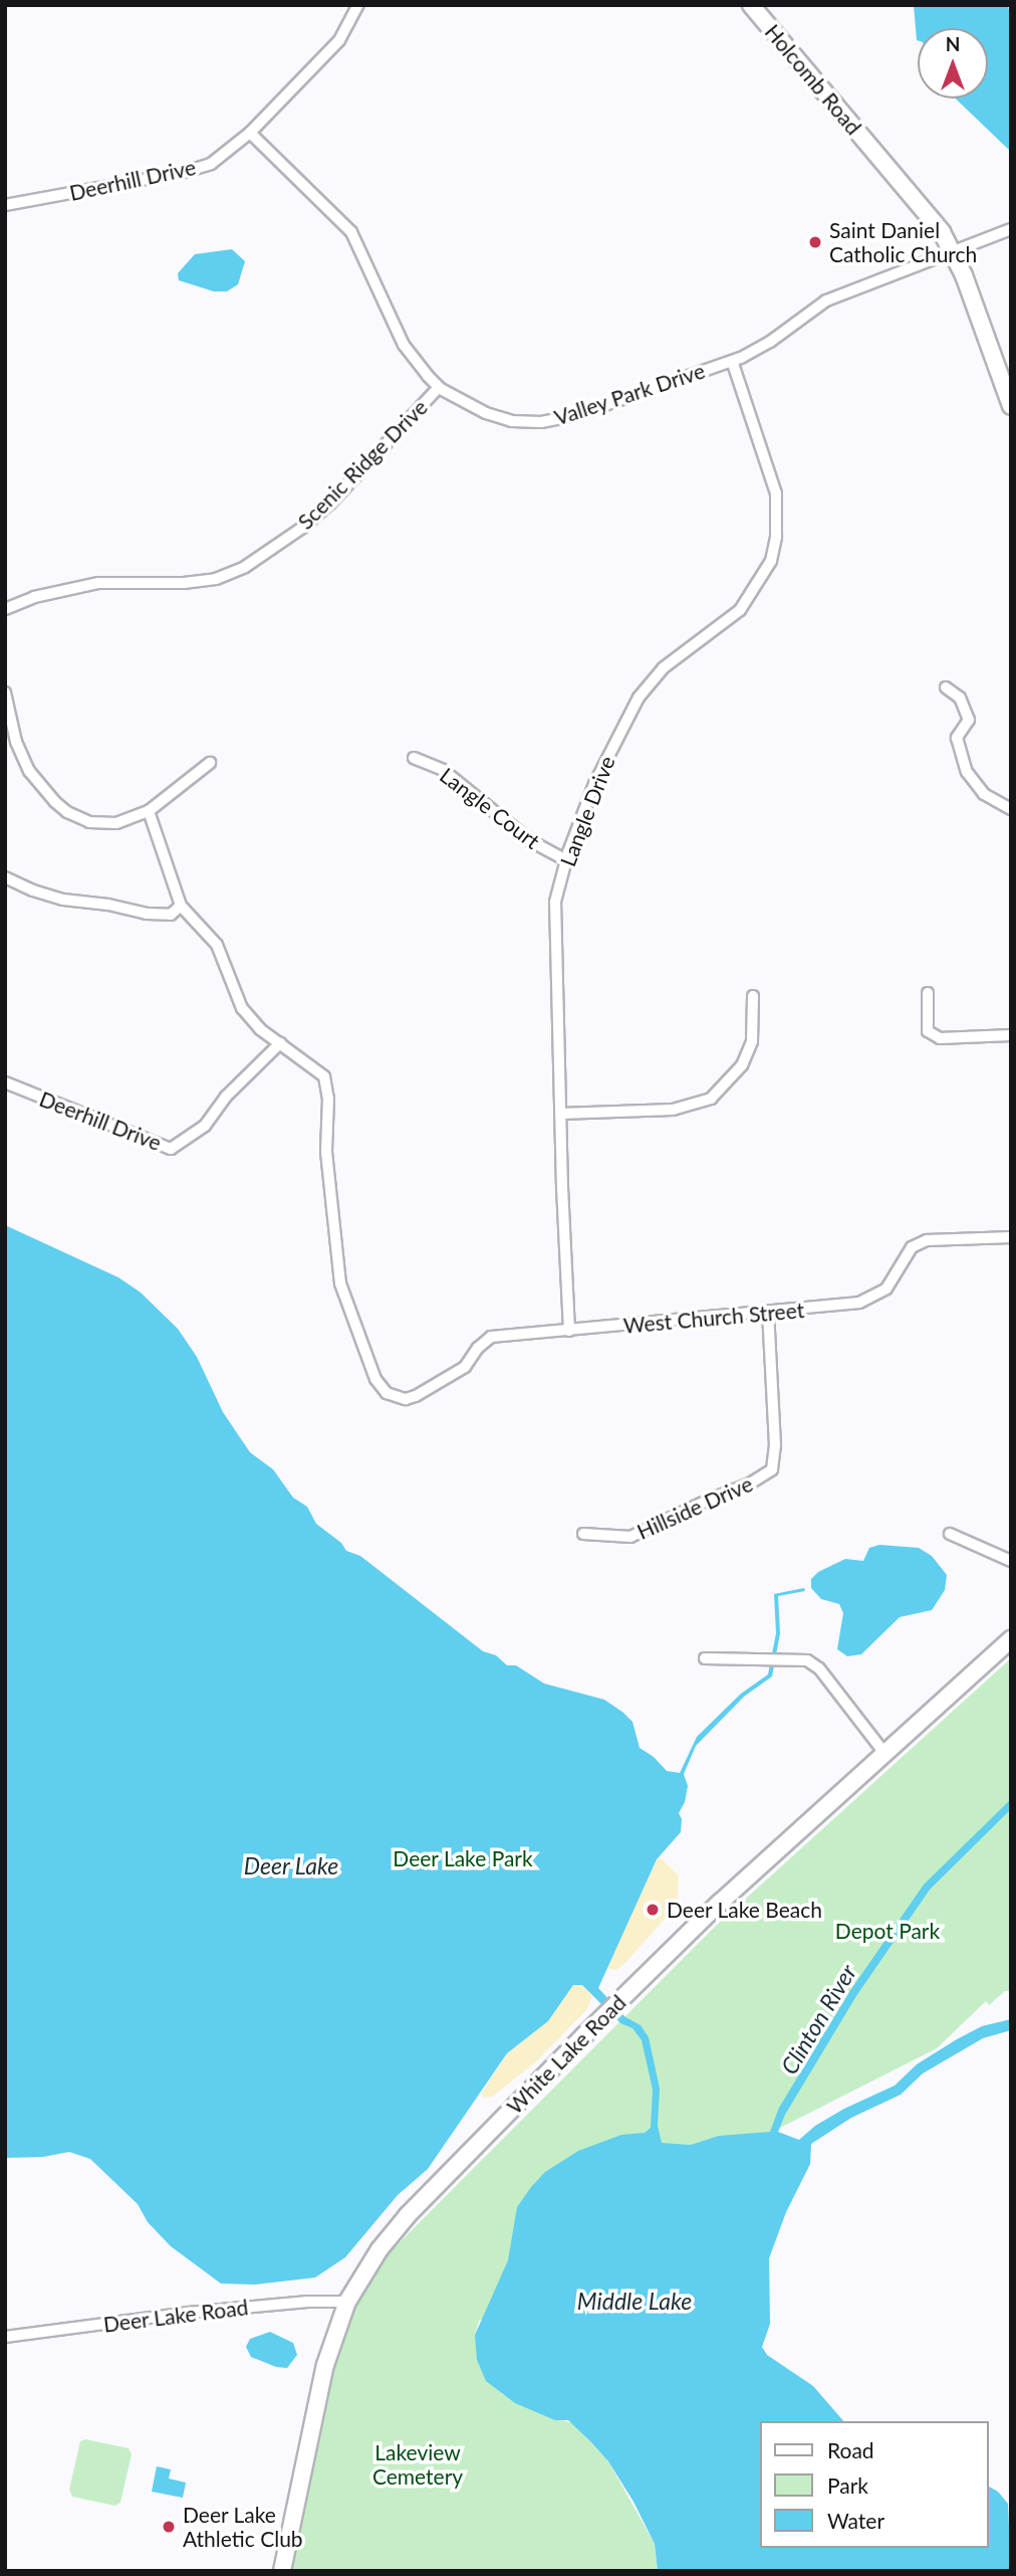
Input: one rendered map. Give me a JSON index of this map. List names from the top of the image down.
{
  "streets": {
    "street": [
      "Holcomb Road",
      "Deerhill Drive",
      "Valley Park Drive",
      "Scenic Ridge Drive",
      "Langle Court",
      "Langle Drive",
      "West Church Street",
      "Hillside Drive",
      "White Lake Road",
      "Deer Lake Road"
    ]
  },
  "crossings": [
    ["Holcomb Road", "Valley Park Drive"],
    ["Deerhill Drive", "Valley Park Drive"],
    ["Deerhill Drive", "West Church Street"],
    ["Valley Park Drive", "Scenic Ridge Drive"],
    ["Valley Park Drive", "Langle Drive"],
    ["Langle Court", "Langle Drive"],
    ["Langle Drive", "West Church Street"],
    ["West Church Street", "Hillside Drive"],
    ["White Lake Road", "Deer Lake Road"]
  ],
  "water": ["Deer Lake", "Clinton River", "Middle Lake"],
  "parks": ["Deer Lake Park", "Depot Park", "Lakeview Cemetery"],
  "places": ["Saint Daniel Catholic Church", "Deer Lake Beach", "Deer Lake Athletic Club"],
  "legend": ["Road", "Park", "Water"],
  "north": "top"
}
